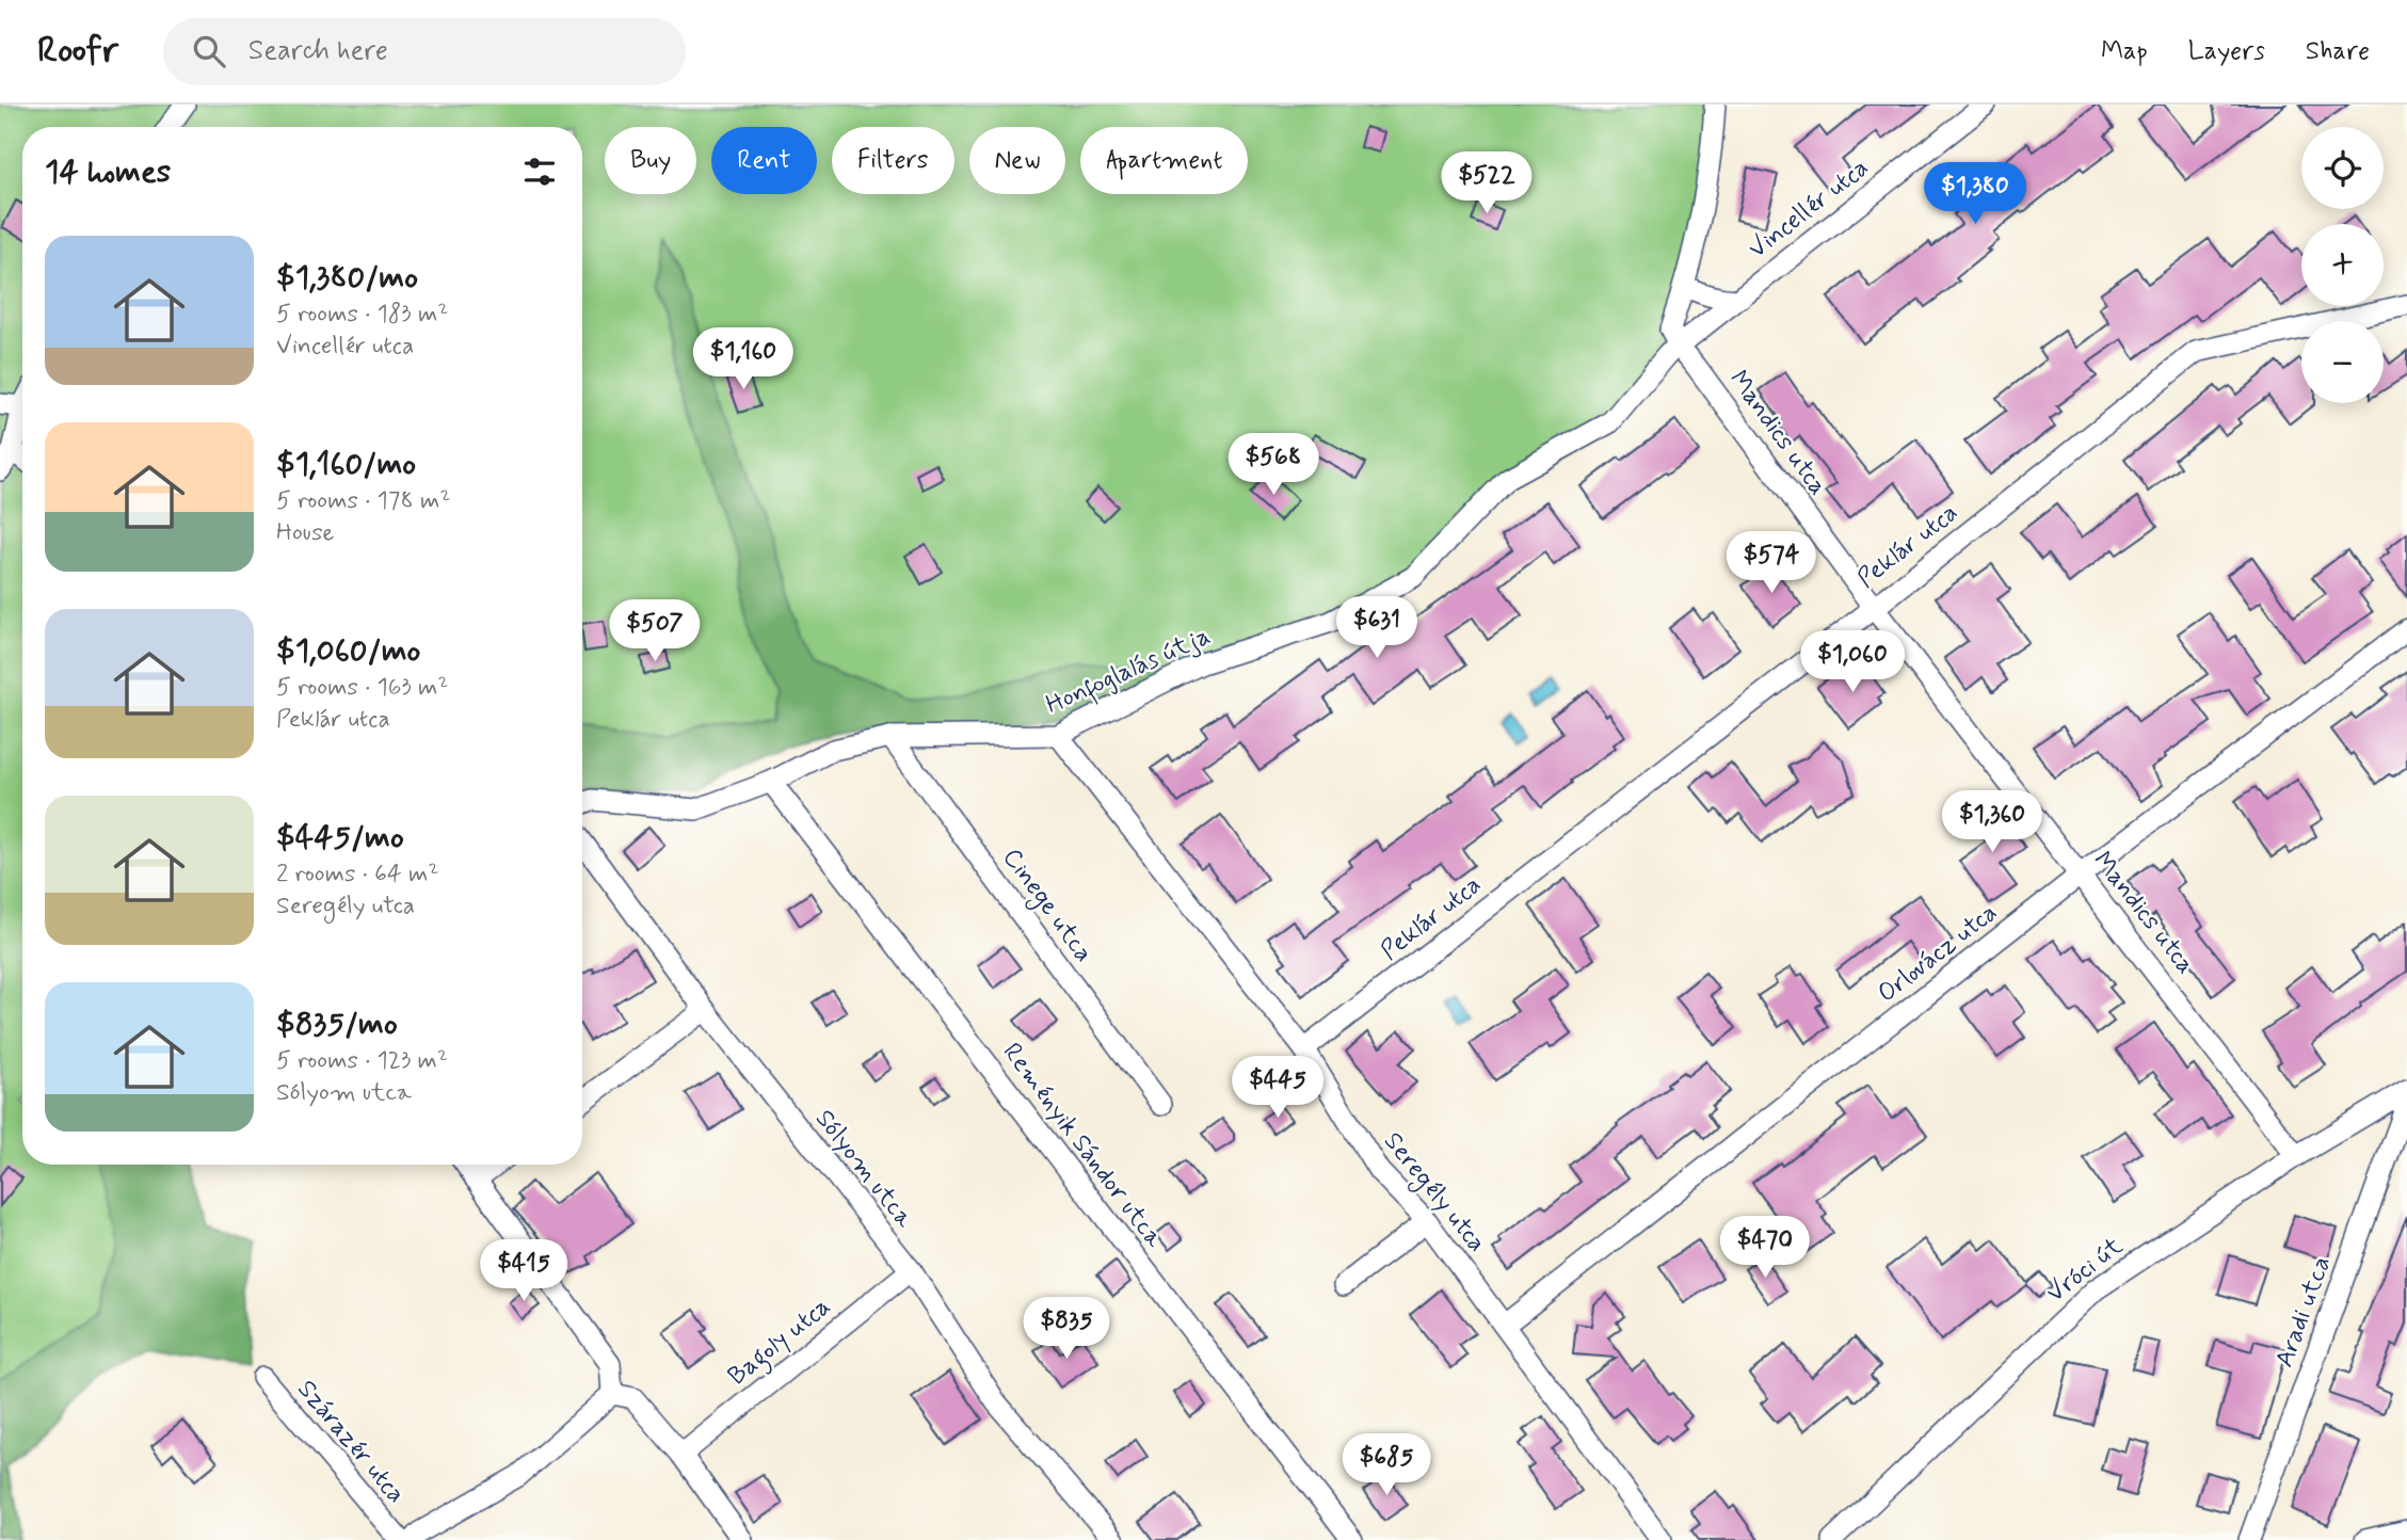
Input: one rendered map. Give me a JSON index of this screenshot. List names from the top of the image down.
{
  "streets": {
    "street": [
      "Vincellér utca",
      "Mandics utca",
      "Peklár utca",
      "Honfoglalás útja",
      "Cinege utca",
      "Orlovácz utca",
      "Reményik Sándor utca",
      "Sólyom utca",
      "Seregély utca",
      "Vróci út",
      "Aradi utca",
      "Bagoly utca",
      "Szárazér utca"
    ]
  },
  "crossings": [
    ["Vincellér utca", "Mandics utca"],
    ["Vincellér utca", "Honfoglalás útja"],
    ["Mandics utca", "Peklár utca"],
    ["Mandics utca", "Honfoglalás útja"],
    ["Mandics utca", "Orlovácz utca"],
    ["Mandics utca", "Vróci út"],
    ["Peklár utca", "Seregély utca"],
    ["Honfoglalás útja", "Cinege utca"],
    ["Honfoglalás útja", "Reményik Sándor utca"],
    ["Honfoglalás útja", "Seregély utca"],
    ["Orlovácz utca", "Seregély utca"],
    ["Sólyom utca", "Bagoly utca"]
  ],
  "page": {
    "header": "Roofr",
    "search": "Search here",
    "nav": ["Map", "Layers", "Share"],
    "map_buttons": ["+", "−"],
    "chip": [
      "Buy",
      "Rent",
      "Filters",
      "New",
      "Apartment"
    ],
    "heading": "14 homes",
    "price": [
      "$522",
      "$1,380",
      "$1,160",
      "$568",
      "$574",
      "$631",
      "$507",
      "$1,060",
      "$1,360",
      "$445",
      "$470",
      "$415",
      "$835",
      "$685"
    ],
    "list": [
      {
        "name": "$1,380/mo",
        "note": "5 rooms · 183 m² · Vincellér utca"
      },
      {
        "name": "$1,160/mo",
        "note": "5 rooms · 178 m² · House"
      },
      {
        "name": "$1,060/mo",
        "note": "5 rooms · 163 m² · Peklár utca"
      },
      {
        "name": "$445/mo",
        "note": "2 rooms · 64 m² · Seregély utca"
      },
      {
        "name": "$835/mo",
        "note": "5 rooms · 123 m² · Sólyom utca"
      }
    ]
  }
}
